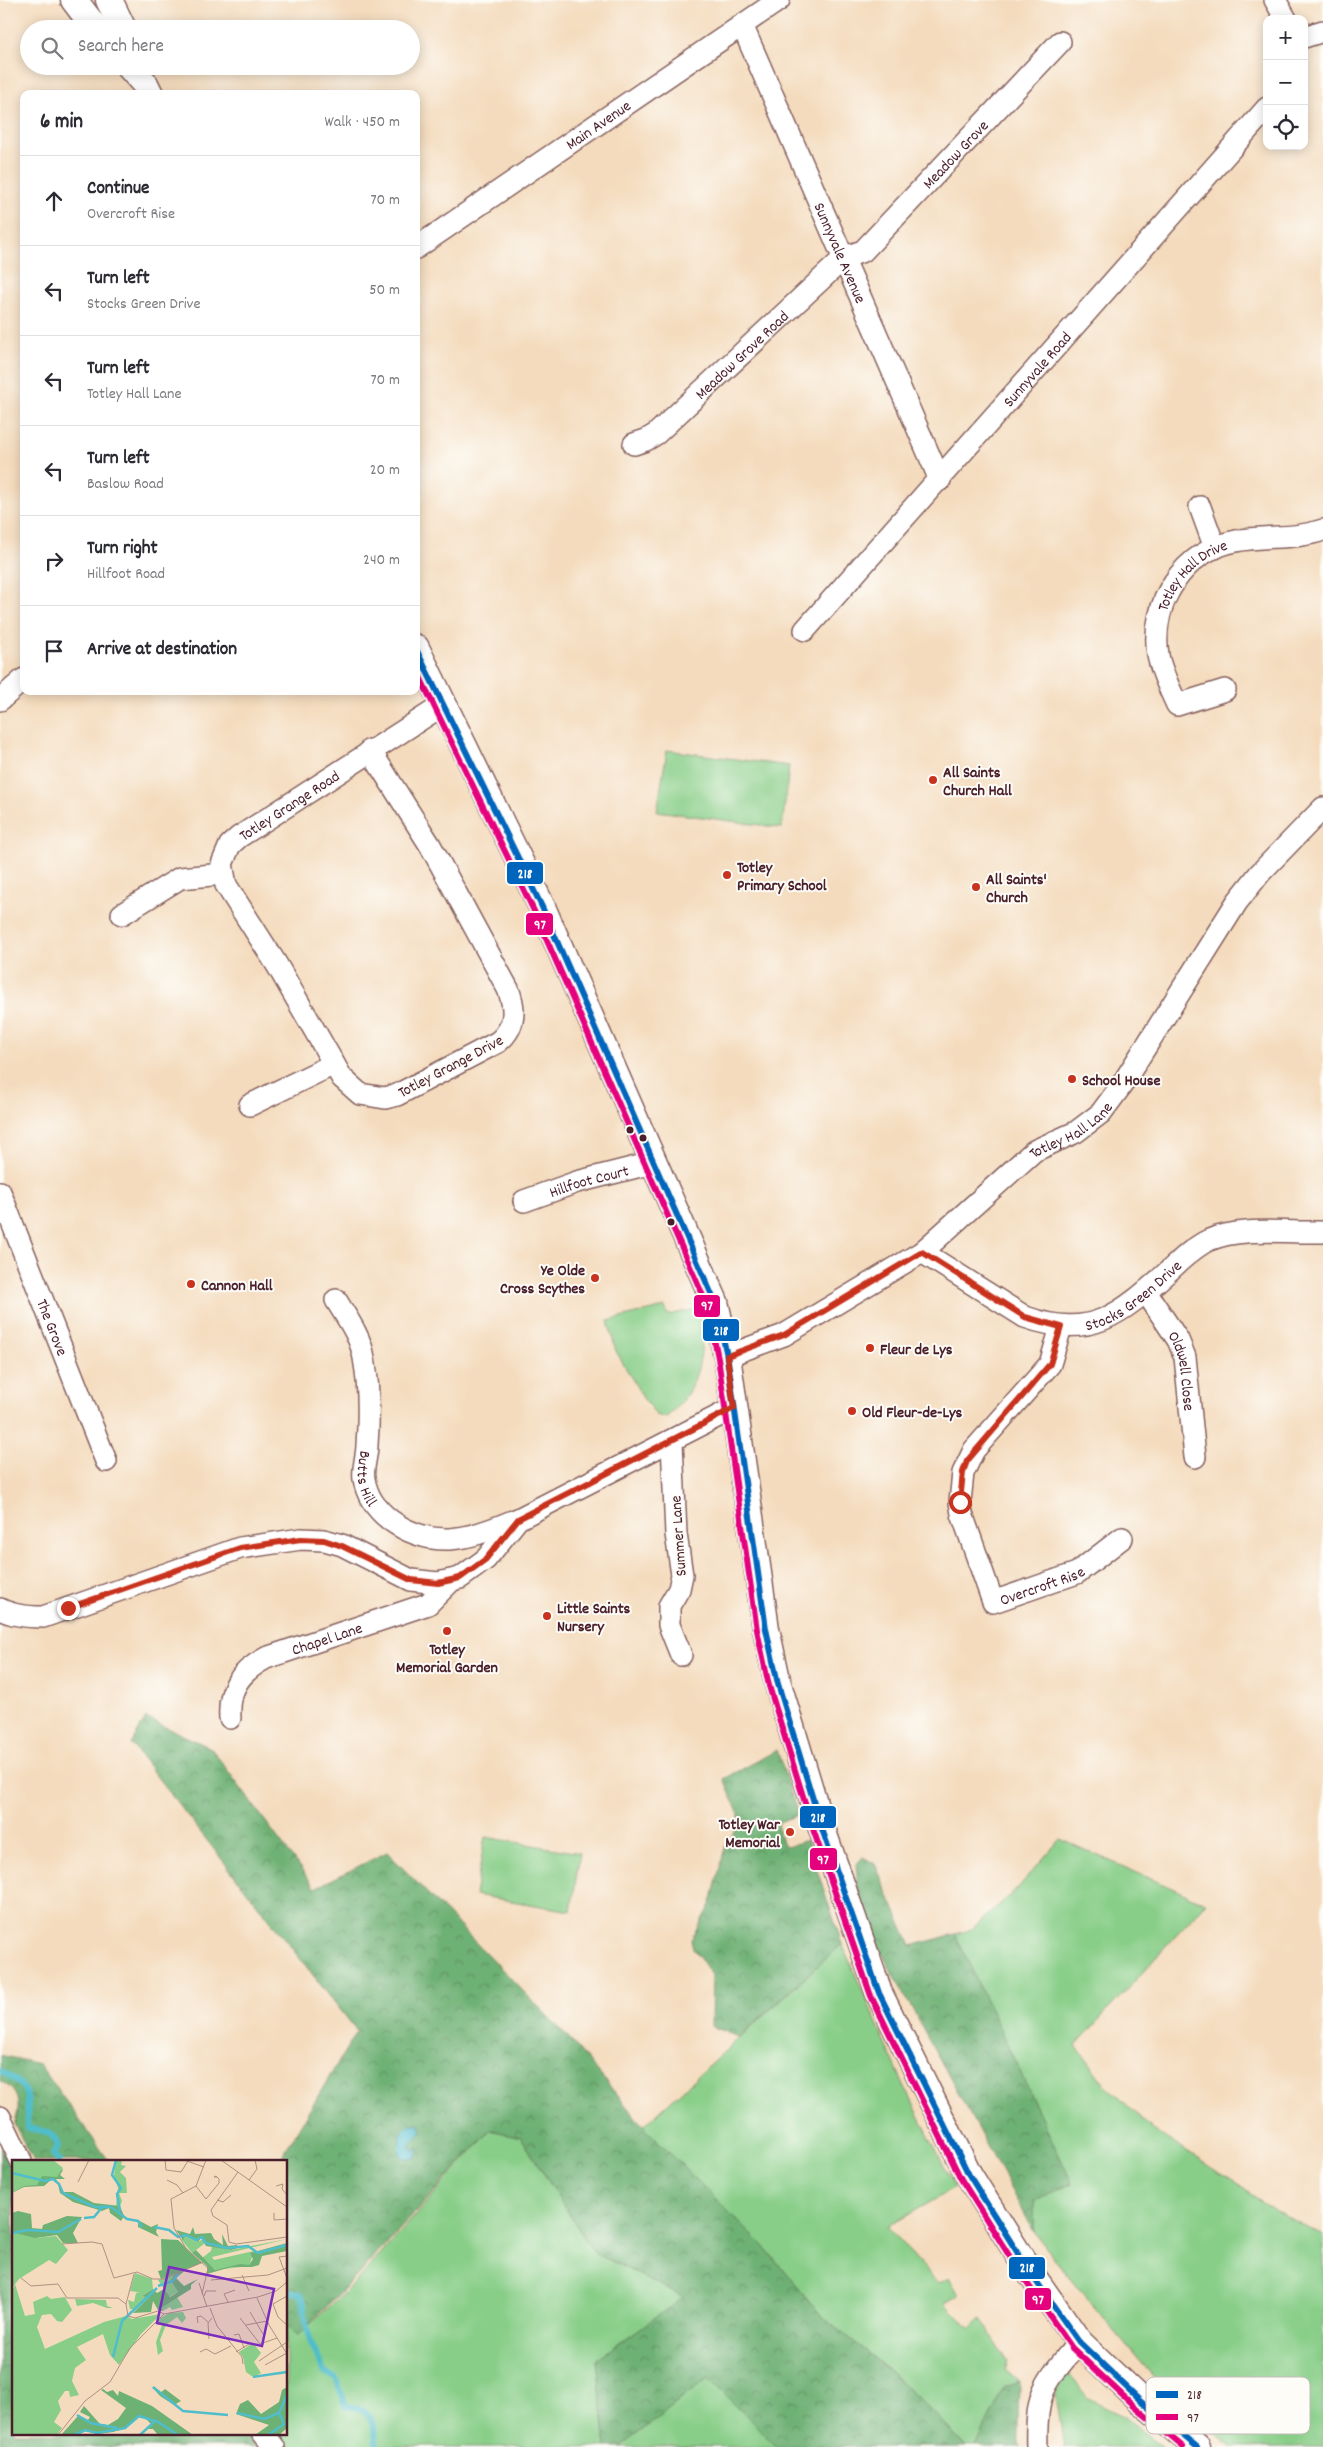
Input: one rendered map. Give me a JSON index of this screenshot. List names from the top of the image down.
{
  "streets": {
    "street": [
      "Main Avenue",
      "Meadow Grove",
      "Sunnyvale Avenue",
      "Meadow Grove Road",
      "Sunnyvale Road",
      "Totley Hall Drive",
      "Totley Grange Road",
      "Totley Grange Drive",
      "Totley Hall Lane",
      "Hillfoot Court",
      "Stocks Green Drive",
      "The Grove",
      "Oldwell Close",
      "Butts Hill",
      "Summer Lane",
      "Overcroft Rise",
      "Chapel Lane"
    ]
  },
  "crossings": [
    ["Main Avenue", "Sunnyvale Avenue"],
    ["Meadow Grove", "Sunnyvale Avenue"],
    ["Meadow Grove", "Meadow Grove Road"],
    ["Sunnyvale Avenue", "Meadow Grove Road"],
    ["Sunnyvale Avenue", "Sunnyvale Road"],
    ["Totley Grange Road", "Totley Grange Drive"],
    ["Totley Hall Lane", "Stocks Green Drive"],
    ["Stocks Green Drive", "Oldwell Close"],
    ["Stocks Green Drive", "Overcroft Rise"],
    ["Butts Hill", "Summer Lane"]
  ],
  "places": [
    "All Saints Church Hall",
    "Totley Primary School",
    "All Saints' Church",
    "School House",
    "Ye Olde Cross Scythes",
    "Cannon Hall",
    "Fleur de Lys",
    "Old Fleur-de-Lys",
    "Little Saints Nursery",
    "Totley Memorial Garden",
    "Totley War Memorial"
  ],
  "lines": ["transit line 218", "transit line 97"],
  "legend": ["218", "97"],
  "page": {
    "map_buttons": ["+", "−"],
    "search": "Search here",
    "heading": ["6 min", "Walk · 450 m"],
    "list": [
      ["Continue", "Overcroft Rise", "70 m"],
      ["Turn left", "Stocks Green Drive", "50 m"],
      ["Turn left", "Totley Hall Lane", "70 m"],
      ["Turn left", "Baslow Road", "20 m"],
      ["Turn right", "Hillfoot Road", "240 m"],
      "Arrive at destination"
    ]
  }
}
